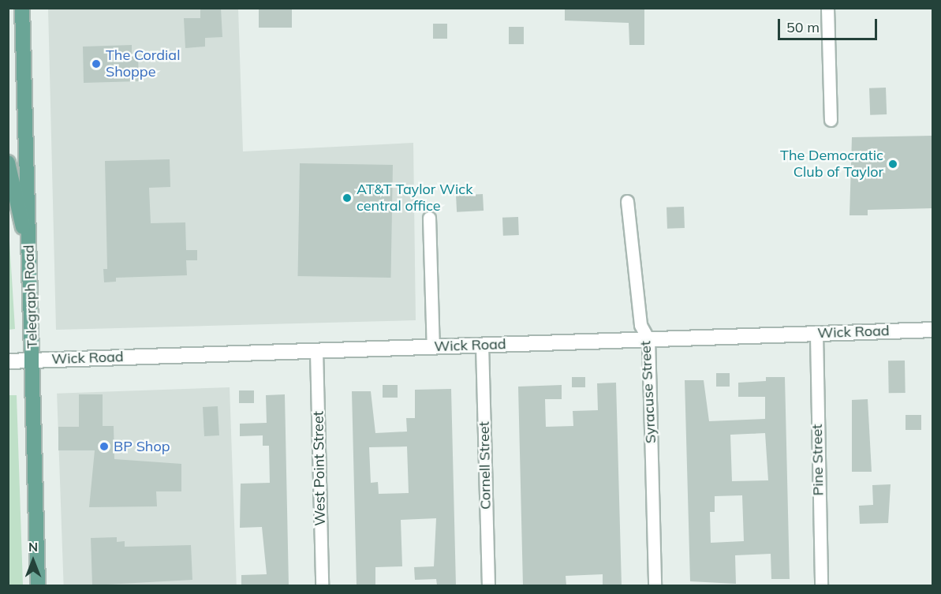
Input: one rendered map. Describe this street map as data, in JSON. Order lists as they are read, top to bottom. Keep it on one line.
{"streets":{"main road":["Telegraph Road"],"street":["Wick Road","Syracuse Street","Pine Street","Cornell Street","West Point Street"]},"crossings":[["Telegraph Road","Wick Road"],["Wick Road","Syracuse Street"],["Wick Road","Pine Street"],["Wick Road","Cornell Street"],["Wick Road","West Point Street"]],"places":["The Cordial Shoppe","The Democratic Club of Taylor","AT&T Taylor Wick central office","BP Shop"],"scale_bar":"50 m","north":"top"}
